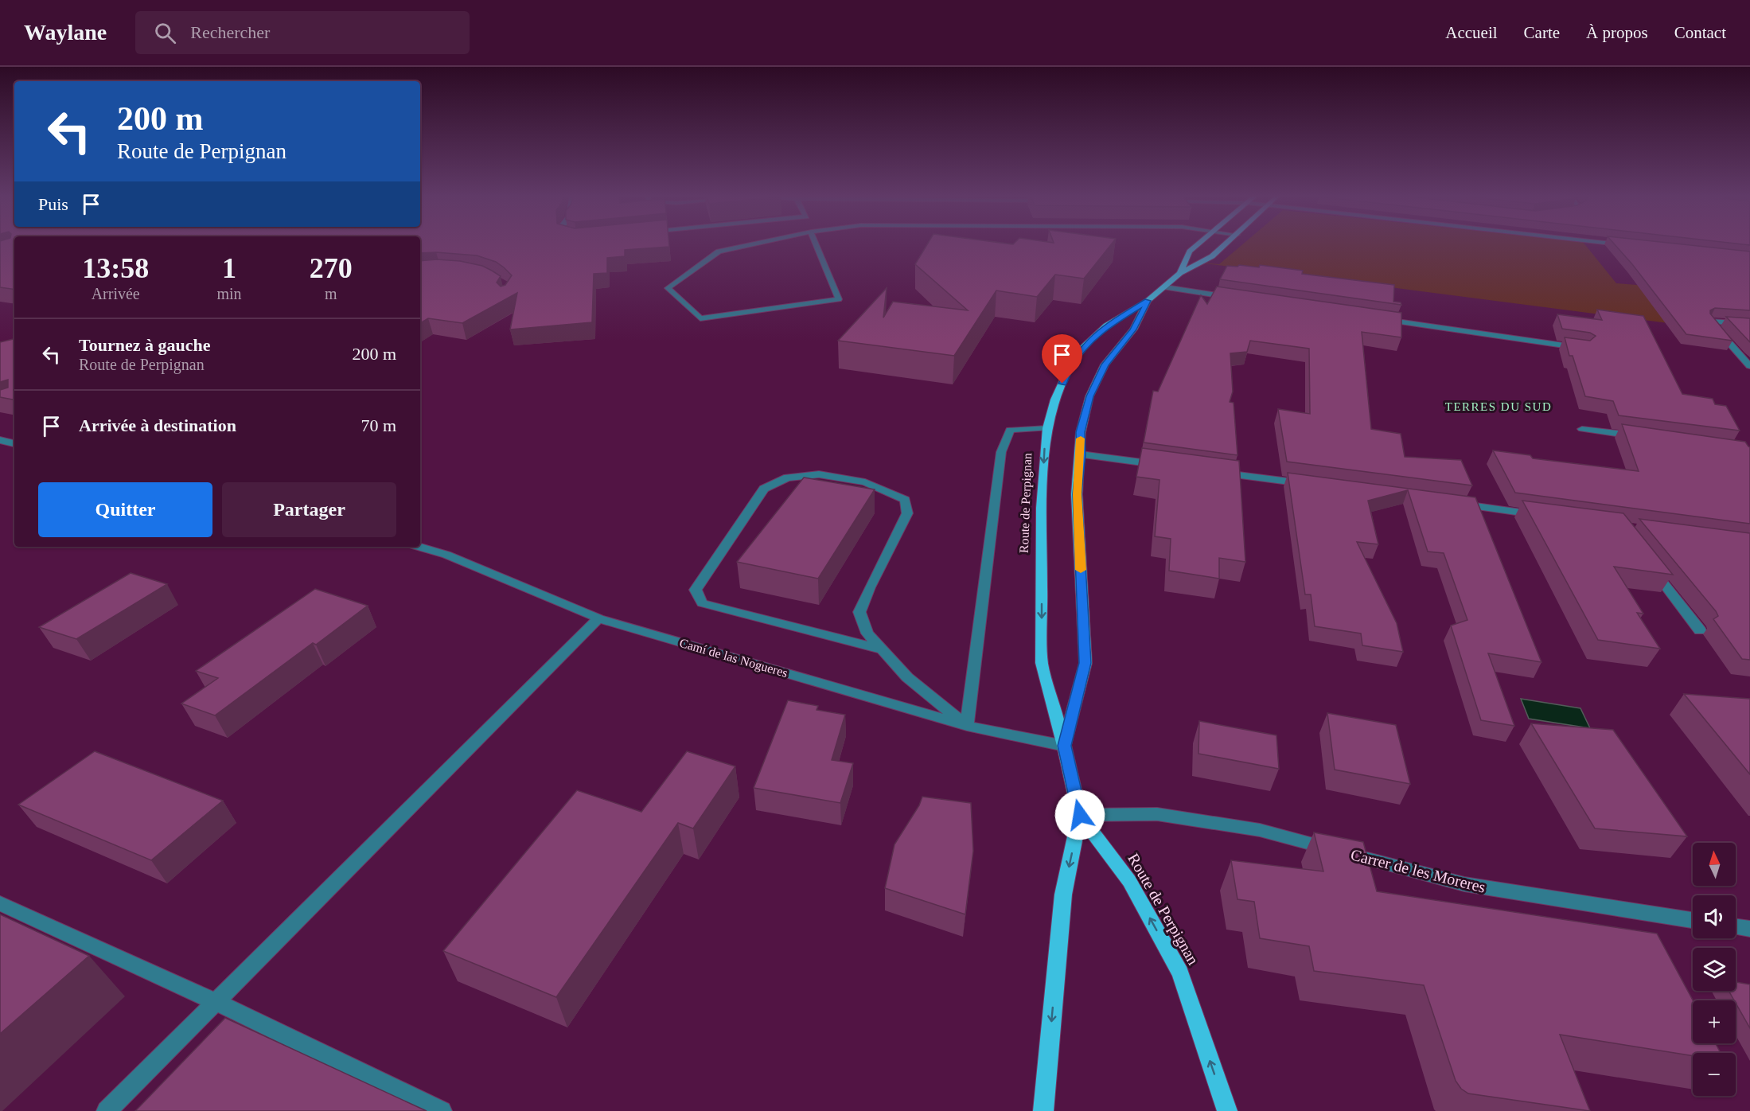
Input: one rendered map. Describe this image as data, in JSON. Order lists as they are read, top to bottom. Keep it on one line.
{"streets":{"main road":["Route de Perpignan"],"street":["Camí de las Nogueres","Carrer de les Moreres"]},"crossings":[["Route de Perpignan","Camí de las Nogueres"],["Route de Perpignan","Carrer de les Moreres"]],"districts":["TERRES DU SUD"],"north":"top","page":{"header":"Waylane","search":"Rechercher","nav":["Accueil","Carte","À propos","Contact"],"turn":["200 m","Route de Perpignan"],"then":"Puis","eta":["13:58","Arrivée","1","min","270","m"],"list":[{"name":"Tournez à gauche","note":"Route de Perpignan","value":"200 m"},{"name":"Arrivée à destination","value":"70 m"}],"buttons":["Quitter","Partager"],"map_buttons":["+","−"]}}
